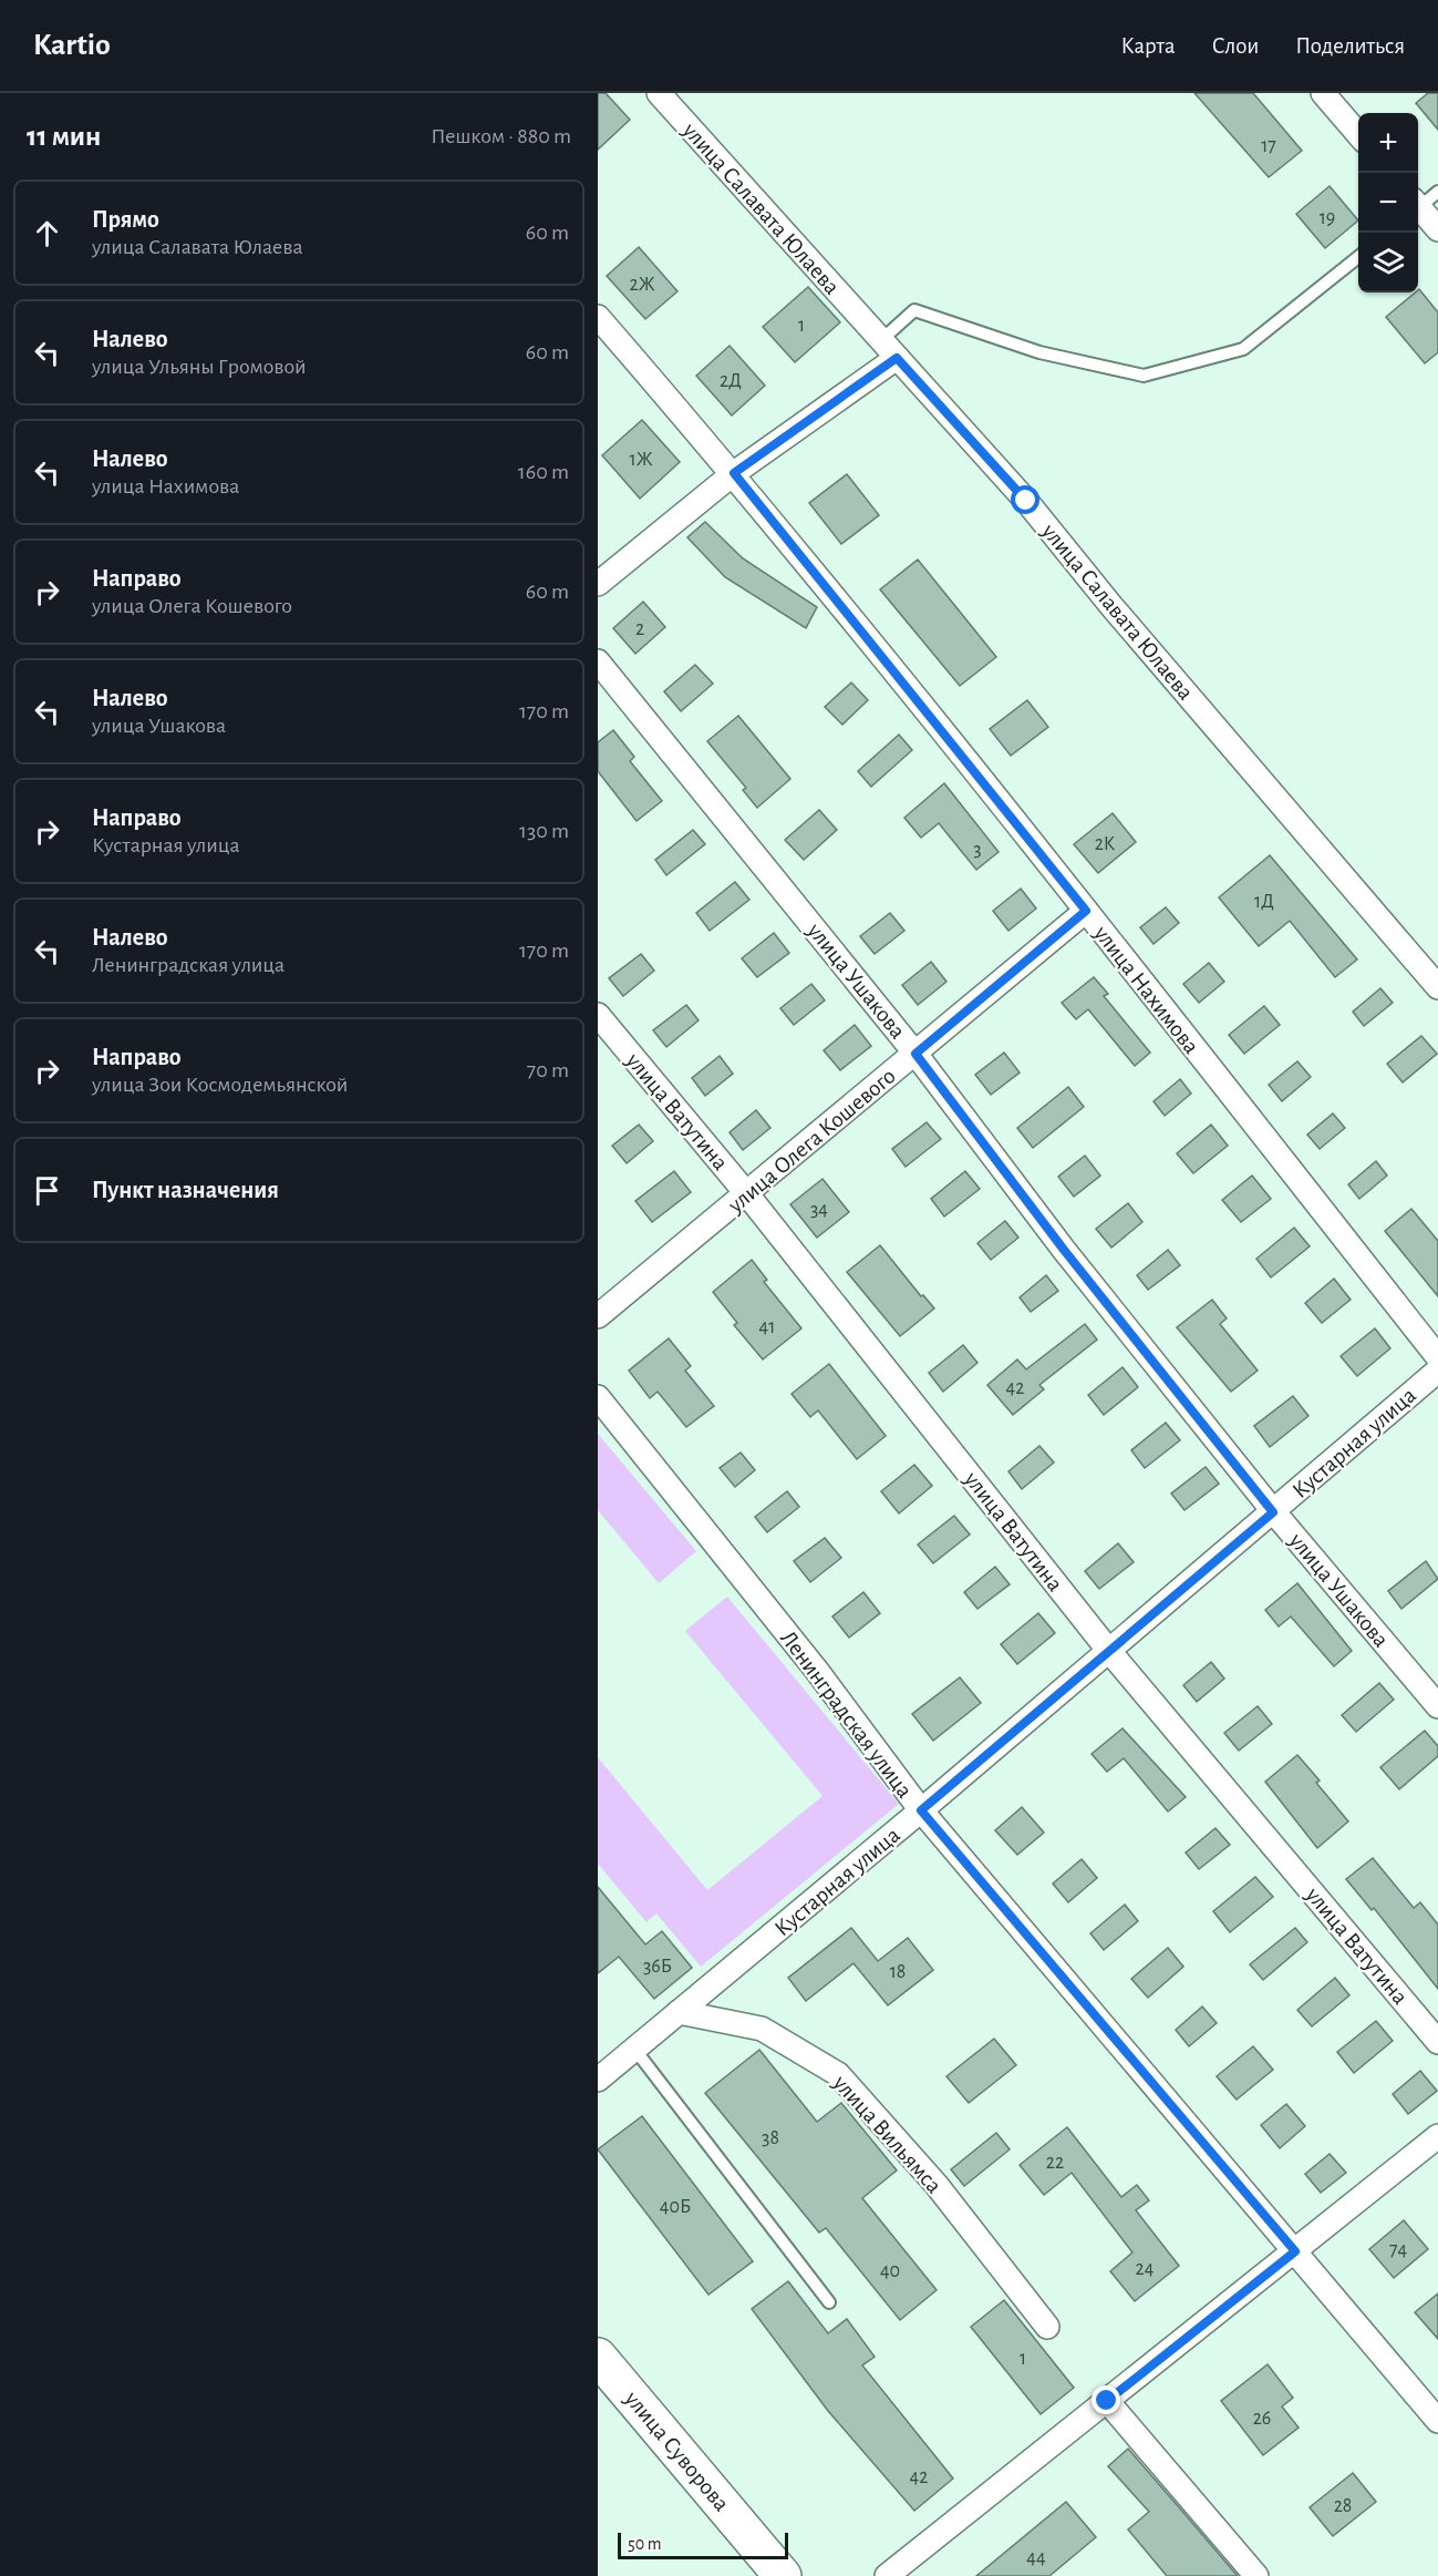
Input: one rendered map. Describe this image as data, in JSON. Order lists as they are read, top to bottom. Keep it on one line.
{"streets":{"main road":["улица Суворова"],"street":["улица Салавата Юлаева","улица Ушакова","улица Нахимова","улица Ватутина","улица Олега Кошевого","Кустарная улица","Ленинградская улица","улица Вильямса"]},"crossings":[["улица Ушакова","улица Олега Кошевого"],["улица Ушакова","Кустарная улица"],["улица Нахимова","улица Олега Кошевого"],["улица Ватутина","улица Олега Кошевого"],["улица Ватутина","Кустарная улица"],["Кустарная улица","Ленинградская улица"],["Кустарная улица","улица Вильямса"]],"house_numbers":["17","19","2Ж","1","2Д","1Ж","2","2К","3","1Д","34","41","42","36Б","18","38","22","40Б","74","24","40","1","26","42","28","44"],"scale_bar":"50 m","page":{"header":"Kartio","nav":["Карта","Слои","Поделиться"],"heading":["11 мин","Пешком · 880 m"],"map_buttons":["+","−"],"list":[["Прямо","улица Салавата Юлаева","60 m"],["Налево","улица Ульяны Громовой","60 m"],["Налево","улица Нахимова","160 m"],["Направо","улица Олега Кошевого","60 m"],["Налево","улица Ушакова","170 m"],["Направо","Кустарная улица","130 m"],["Налево","Ленинградская улица","170 m"],["Направо","улица Зои Космодемьянской","70 m"],"Пункт назначения"],"scale":"50 m"}}
